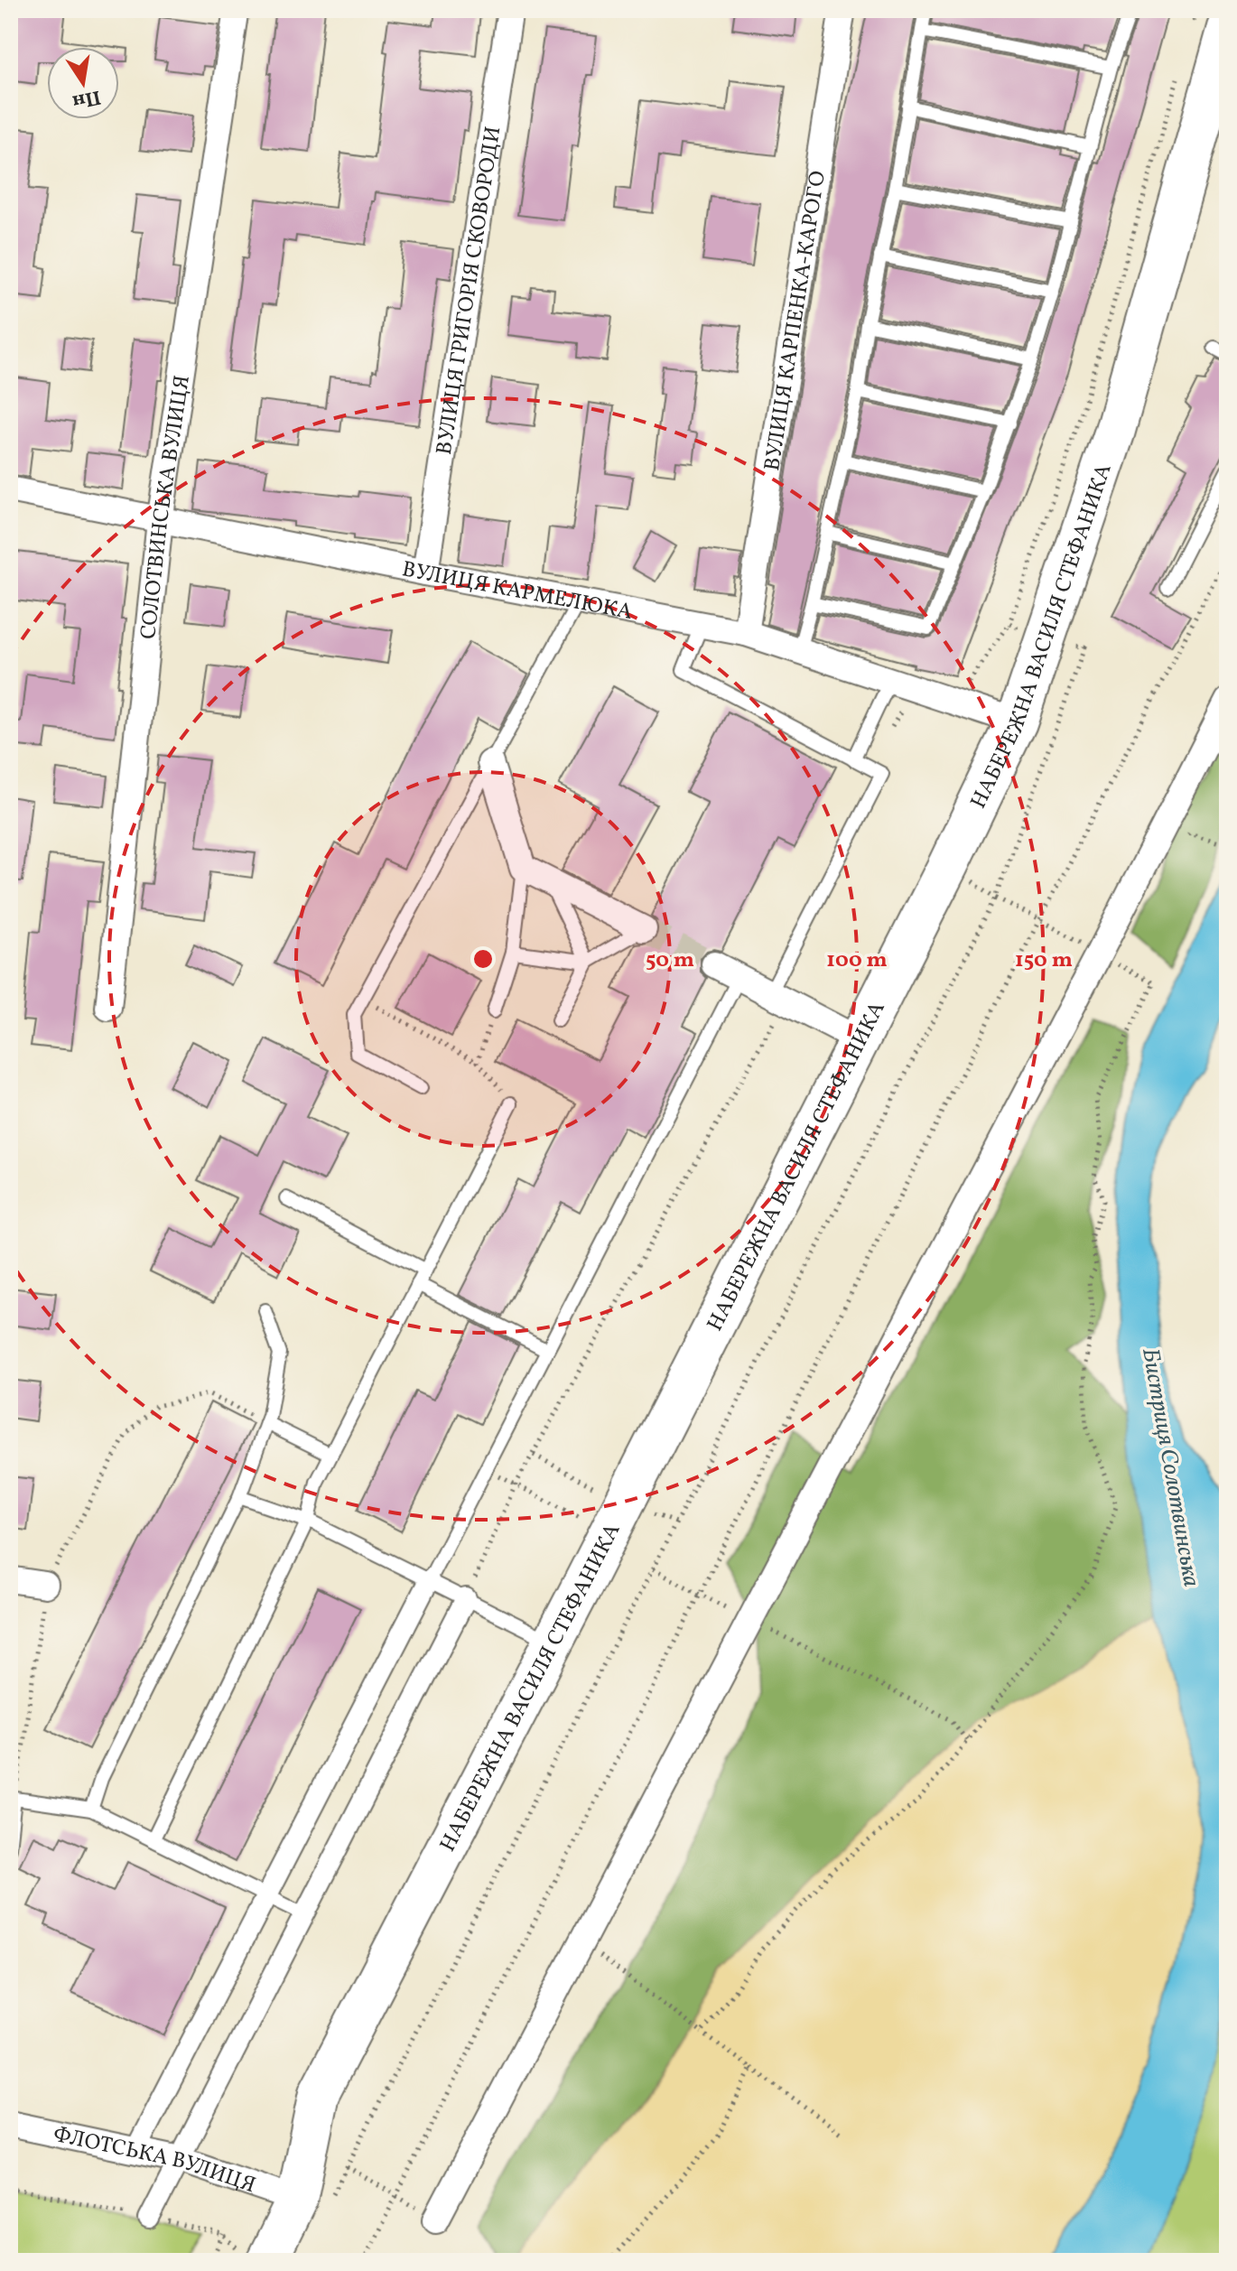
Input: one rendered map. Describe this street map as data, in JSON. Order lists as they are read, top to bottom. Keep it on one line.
{"streets":{"main road":["НАБЕРЕЖНА ВАСИЛЯ СТЕФАНИКА"],"street":["ВУЛИЦЯ ГРИГОРІЯ СКОВОРОДИ","ВУЛИЦЯ КАРПЕНКА-КАРОГО","СОЛОТВИНСЬКА ВУЛИЦЯ","ВУЛИЦЯ КАРМЕЛЮКА","ФЛОТСЬКА ВУЛИЦЯ"]},"crossings":[["ВУЛИЦЯ ГРИГОРІЯ СКОВОРОДИ","ВУЛИЦЯ КАРМЕЛЮКА"],["ВУЛИЦЯ КАРПЕНКА-КАРОГО","ВУЛИЦЯ КАРМЕЛЮКА"],["СОЛОТВИНСЬКА ВУЛИЦЯ","ВУЛИЦЯ КАРМЕЛЮКА"],["ВУЛИЦЯ КАРМЕЛЮКА","НАБЕРЕЖНА ВАСИЛЯ СТЕФАНИКА"],["НАБЕРЕЖНА ВАСИЛЯ СТЕФАНИКА","ФЛОТСЬКА ВУЛИЦЯ"]],"water":["Бистриця Солотвинська"],"north":"bottom","rings":["50 m","100 m","150 m"]}
